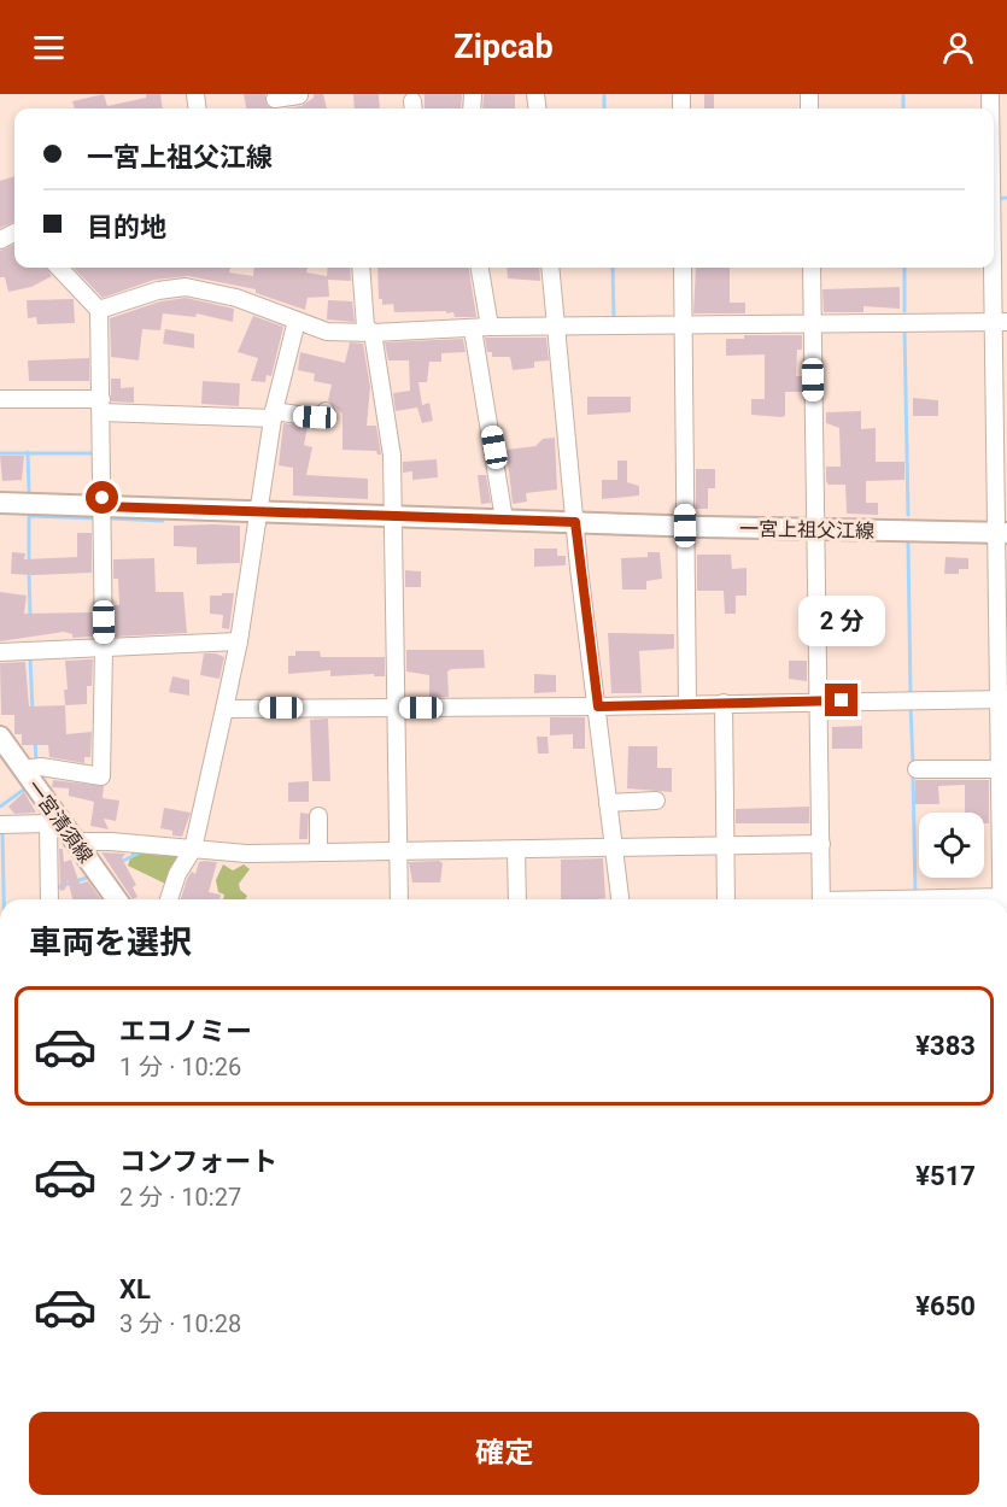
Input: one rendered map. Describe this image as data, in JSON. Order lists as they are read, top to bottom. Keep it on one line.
{"streets":{"main road":["一宮上祖父江線","一宮清須線"]},"page":{"header":"Zipcab","banner":["一宮上祖父江線","目的地"],"bubble":"2 分","heading":"車両を選択","list":[{"name":"エコノミー","note":"1 分 · 10:26","value":"¥383"},{"name":"コンフォート","note":"2 分 · 10:27","value":"¥517"},{"name":"XL","note":"3 分 · 10:28","value":"¥650"}],"buttons":"確定"}}
